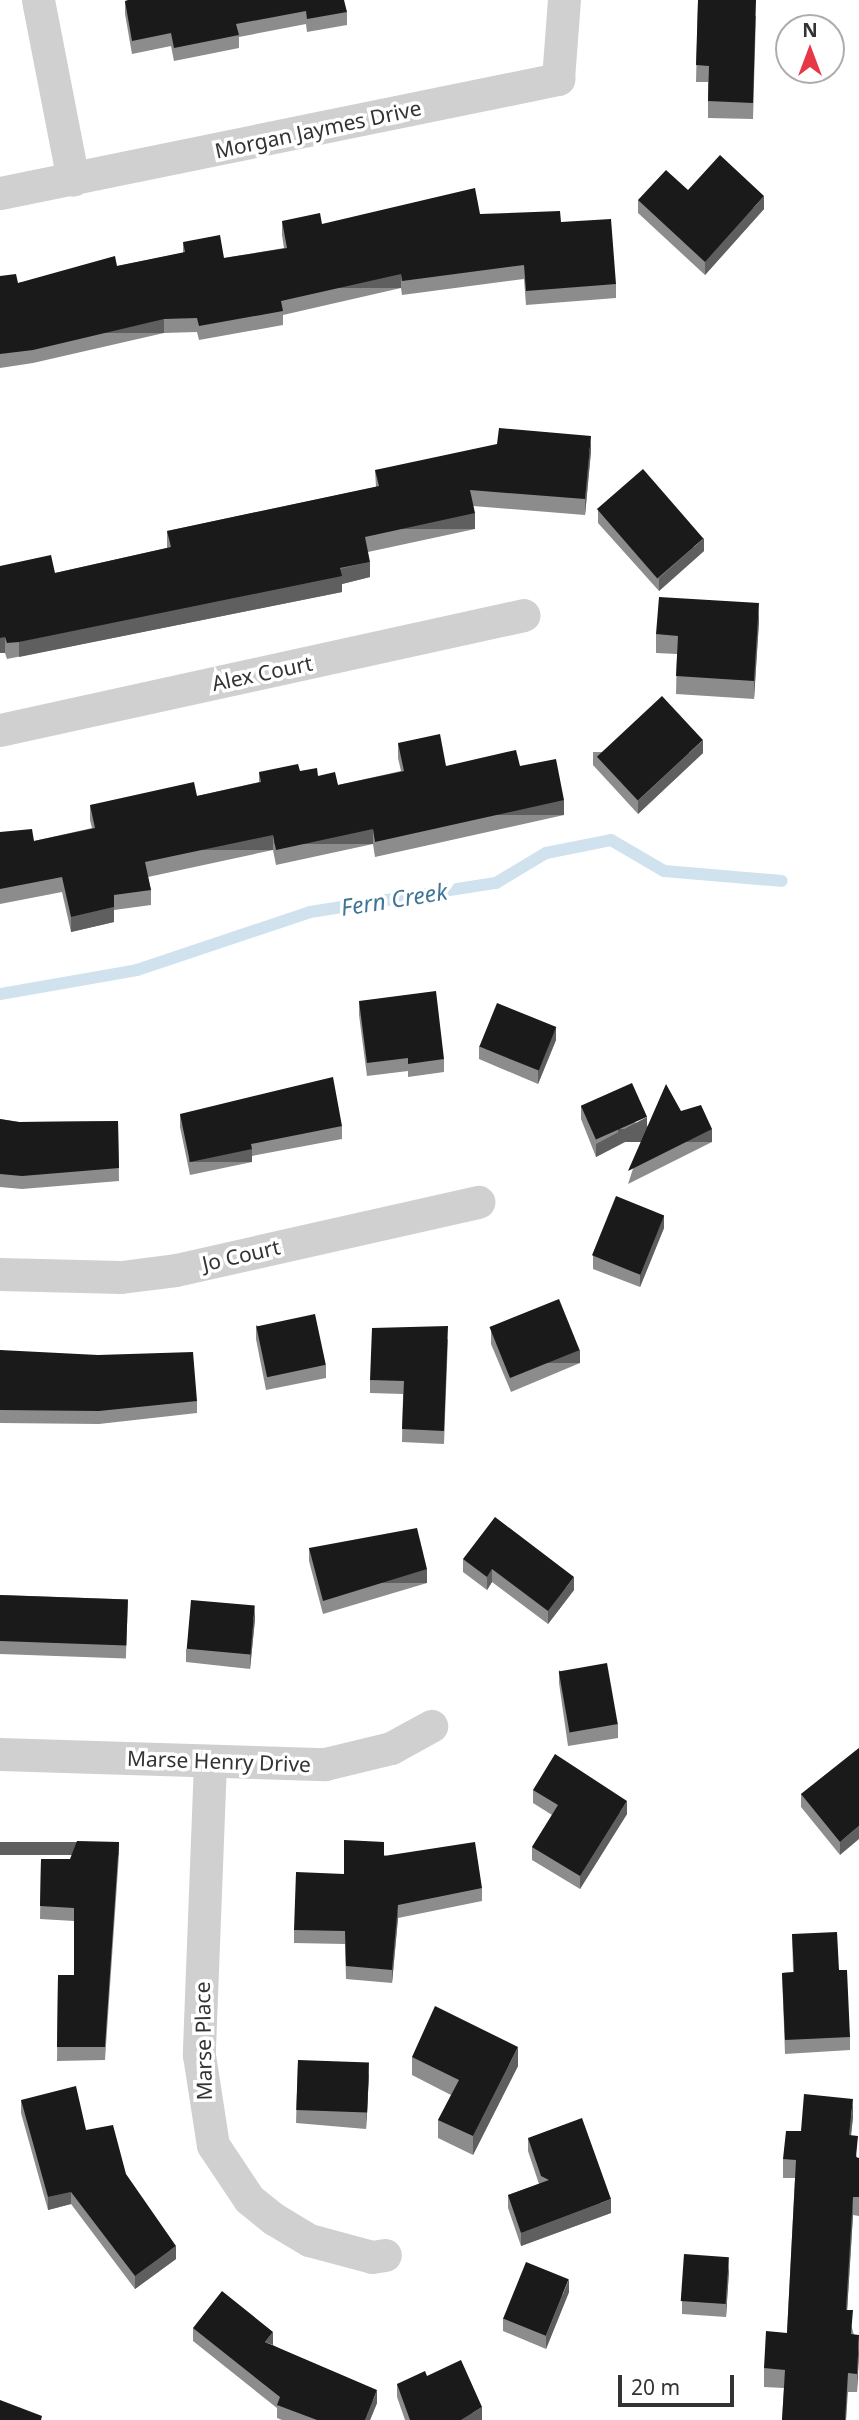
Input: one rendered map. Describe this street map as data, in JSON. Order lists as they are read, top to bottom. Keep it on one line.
{"streets":{"street":["Morgan Jaymes Drive","Alex Court","Jo Court","Marse Henry Drive","Marse Place"]},"crossings":[["Marse Henry Drive","Marse Place"]],"water":["Fern Creek"],"scale_bar":"20 m","north":"top"}
